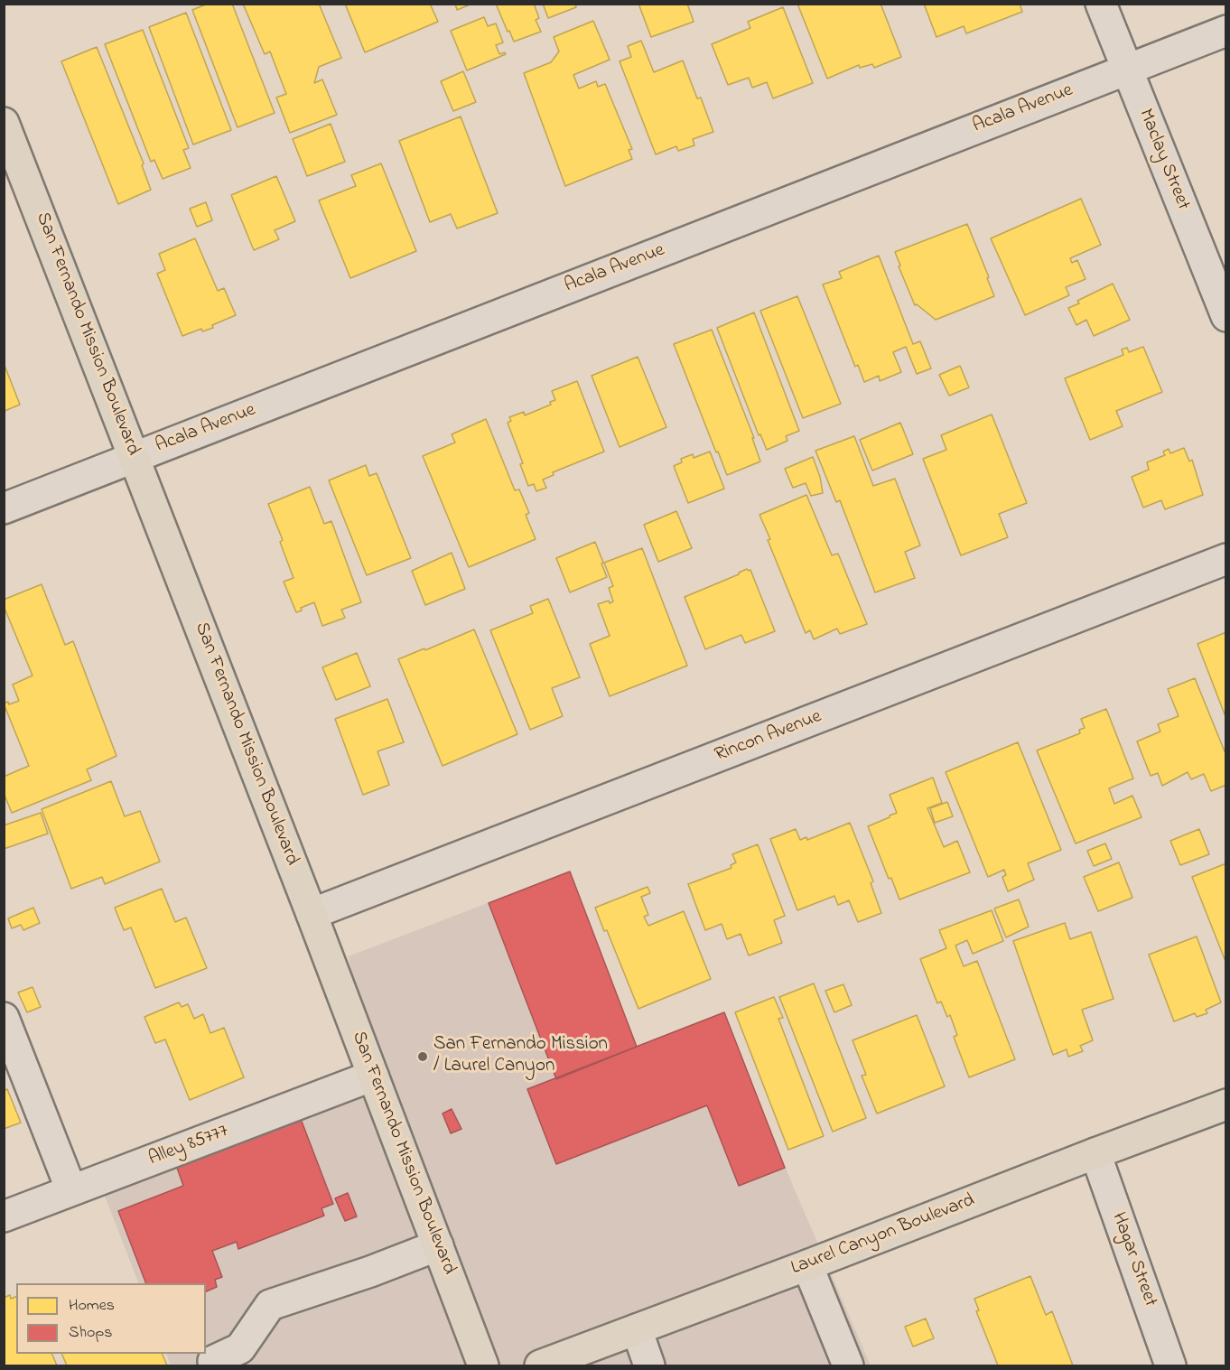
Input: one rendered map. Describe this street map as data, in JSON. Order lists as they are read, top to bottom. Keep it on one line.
{"streets":{"main road":["San Fernando Mission Boulevard","Laurel Canyon Boulevard"],"street":["Acala Avenue","Maclay Street","Rincon Avenue","Alley 85777","Hagar Street"]},"crossings":[["Acala Avenue","Maclay Street"],["Acala Avenue","San Fernando Mission Boulevard"],["San Fernando Mission Boulevard","Rincon Avenue"],["San Fernando Mission Boulevard","Alley 85777"],["Laurel Canyon Boulevard","Hagar Street"]],"places":["San Fernando Mission / Laurel Canyon"],"legend":["Homes","Shops"]}
